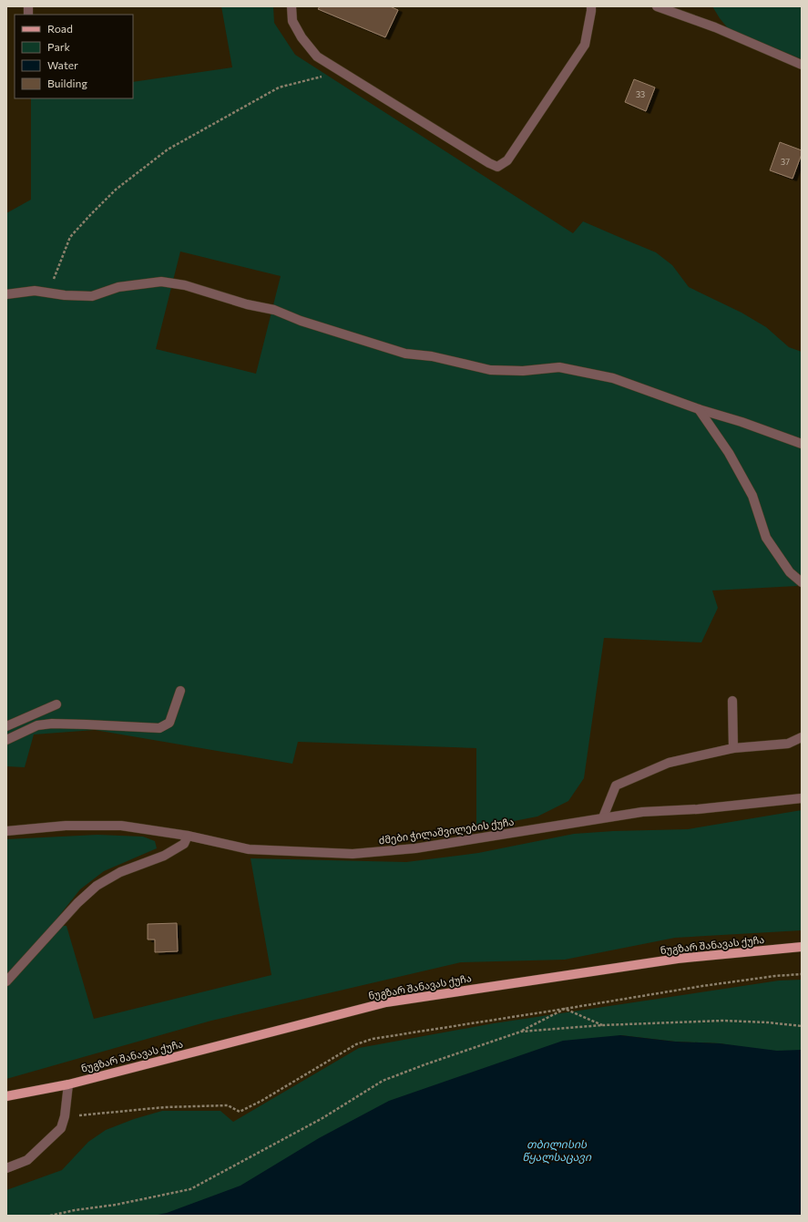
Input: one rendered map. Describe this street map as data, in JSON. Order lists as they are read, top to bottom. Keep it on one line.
{"streets":{"main road":["ნუგზარ შანავას ქუჩა"],"street":["ძმები ჭილაშვილების ქუჩა"]},"water":["თბილისის წყალსაცავი"],"house_numbers":["33","37"],"legend":["Road","Park","Water","Building"]}
